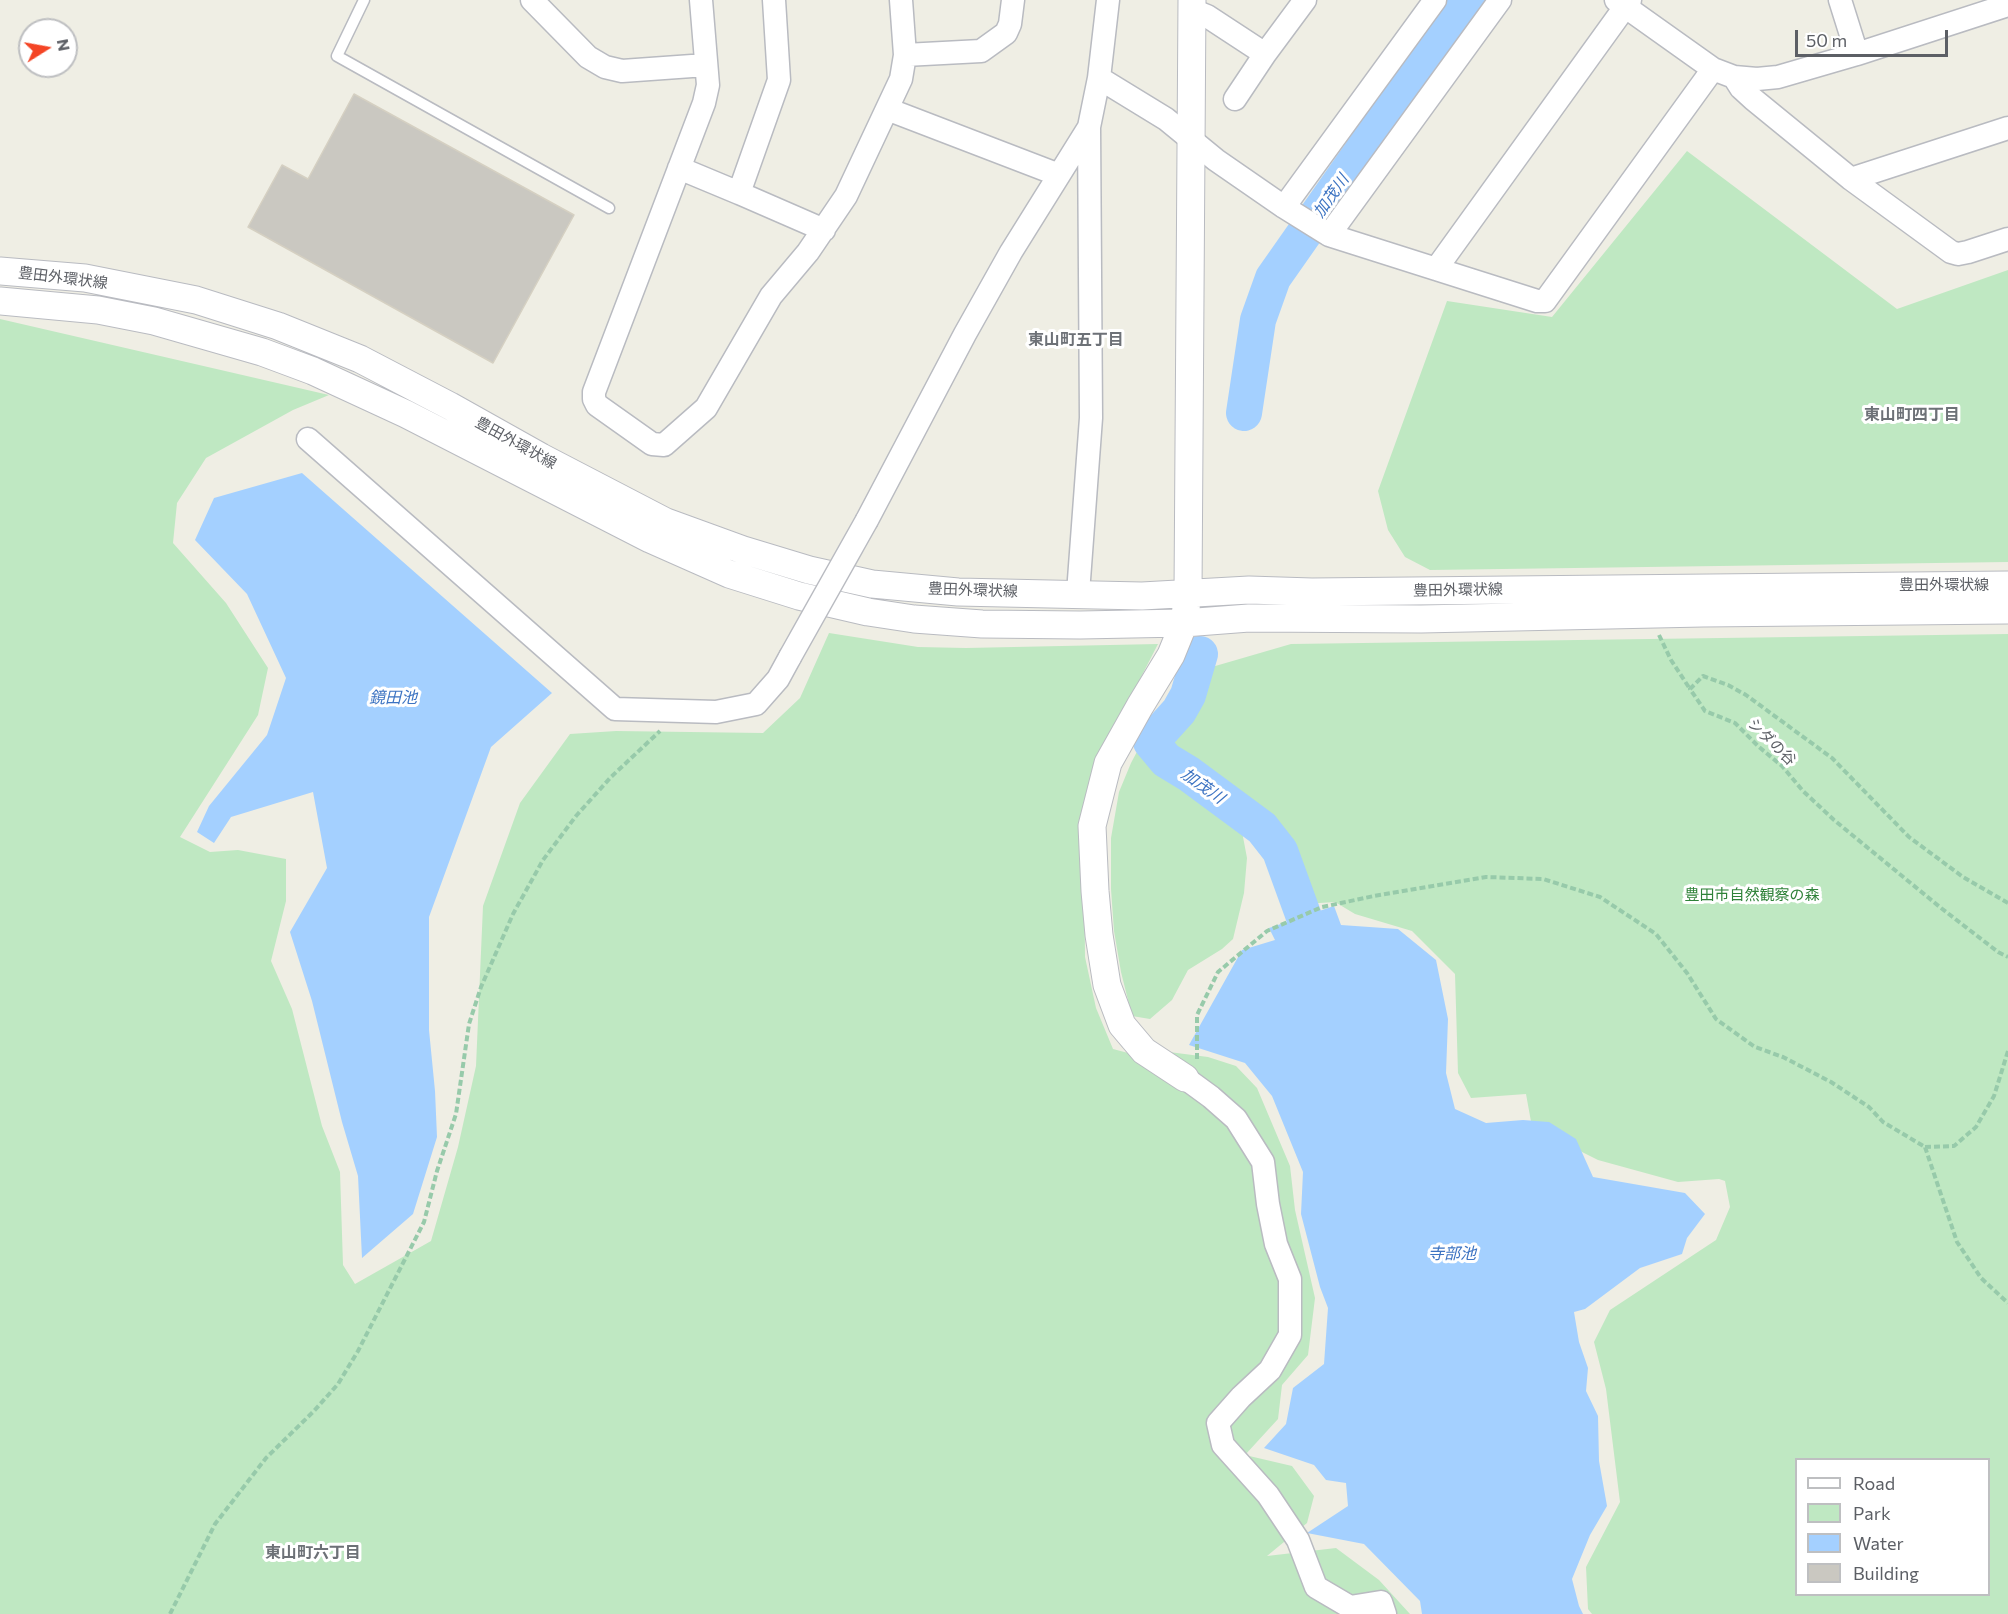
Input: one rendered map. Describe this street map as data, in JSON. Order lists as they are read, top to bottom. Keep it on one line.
{"streets":{"street":["豊田外環状線"],"path":["シダの谷"]},"districts":["東山町五丁目","東山町四丁目","東山町六丁目"],"water":["加茂川","鏡田池","寺部池"],"parks":["豊田市自然観察の森"],"legend":["Road","Park","Water","Building"],"scale_bar":"50 m","north":"right"}
